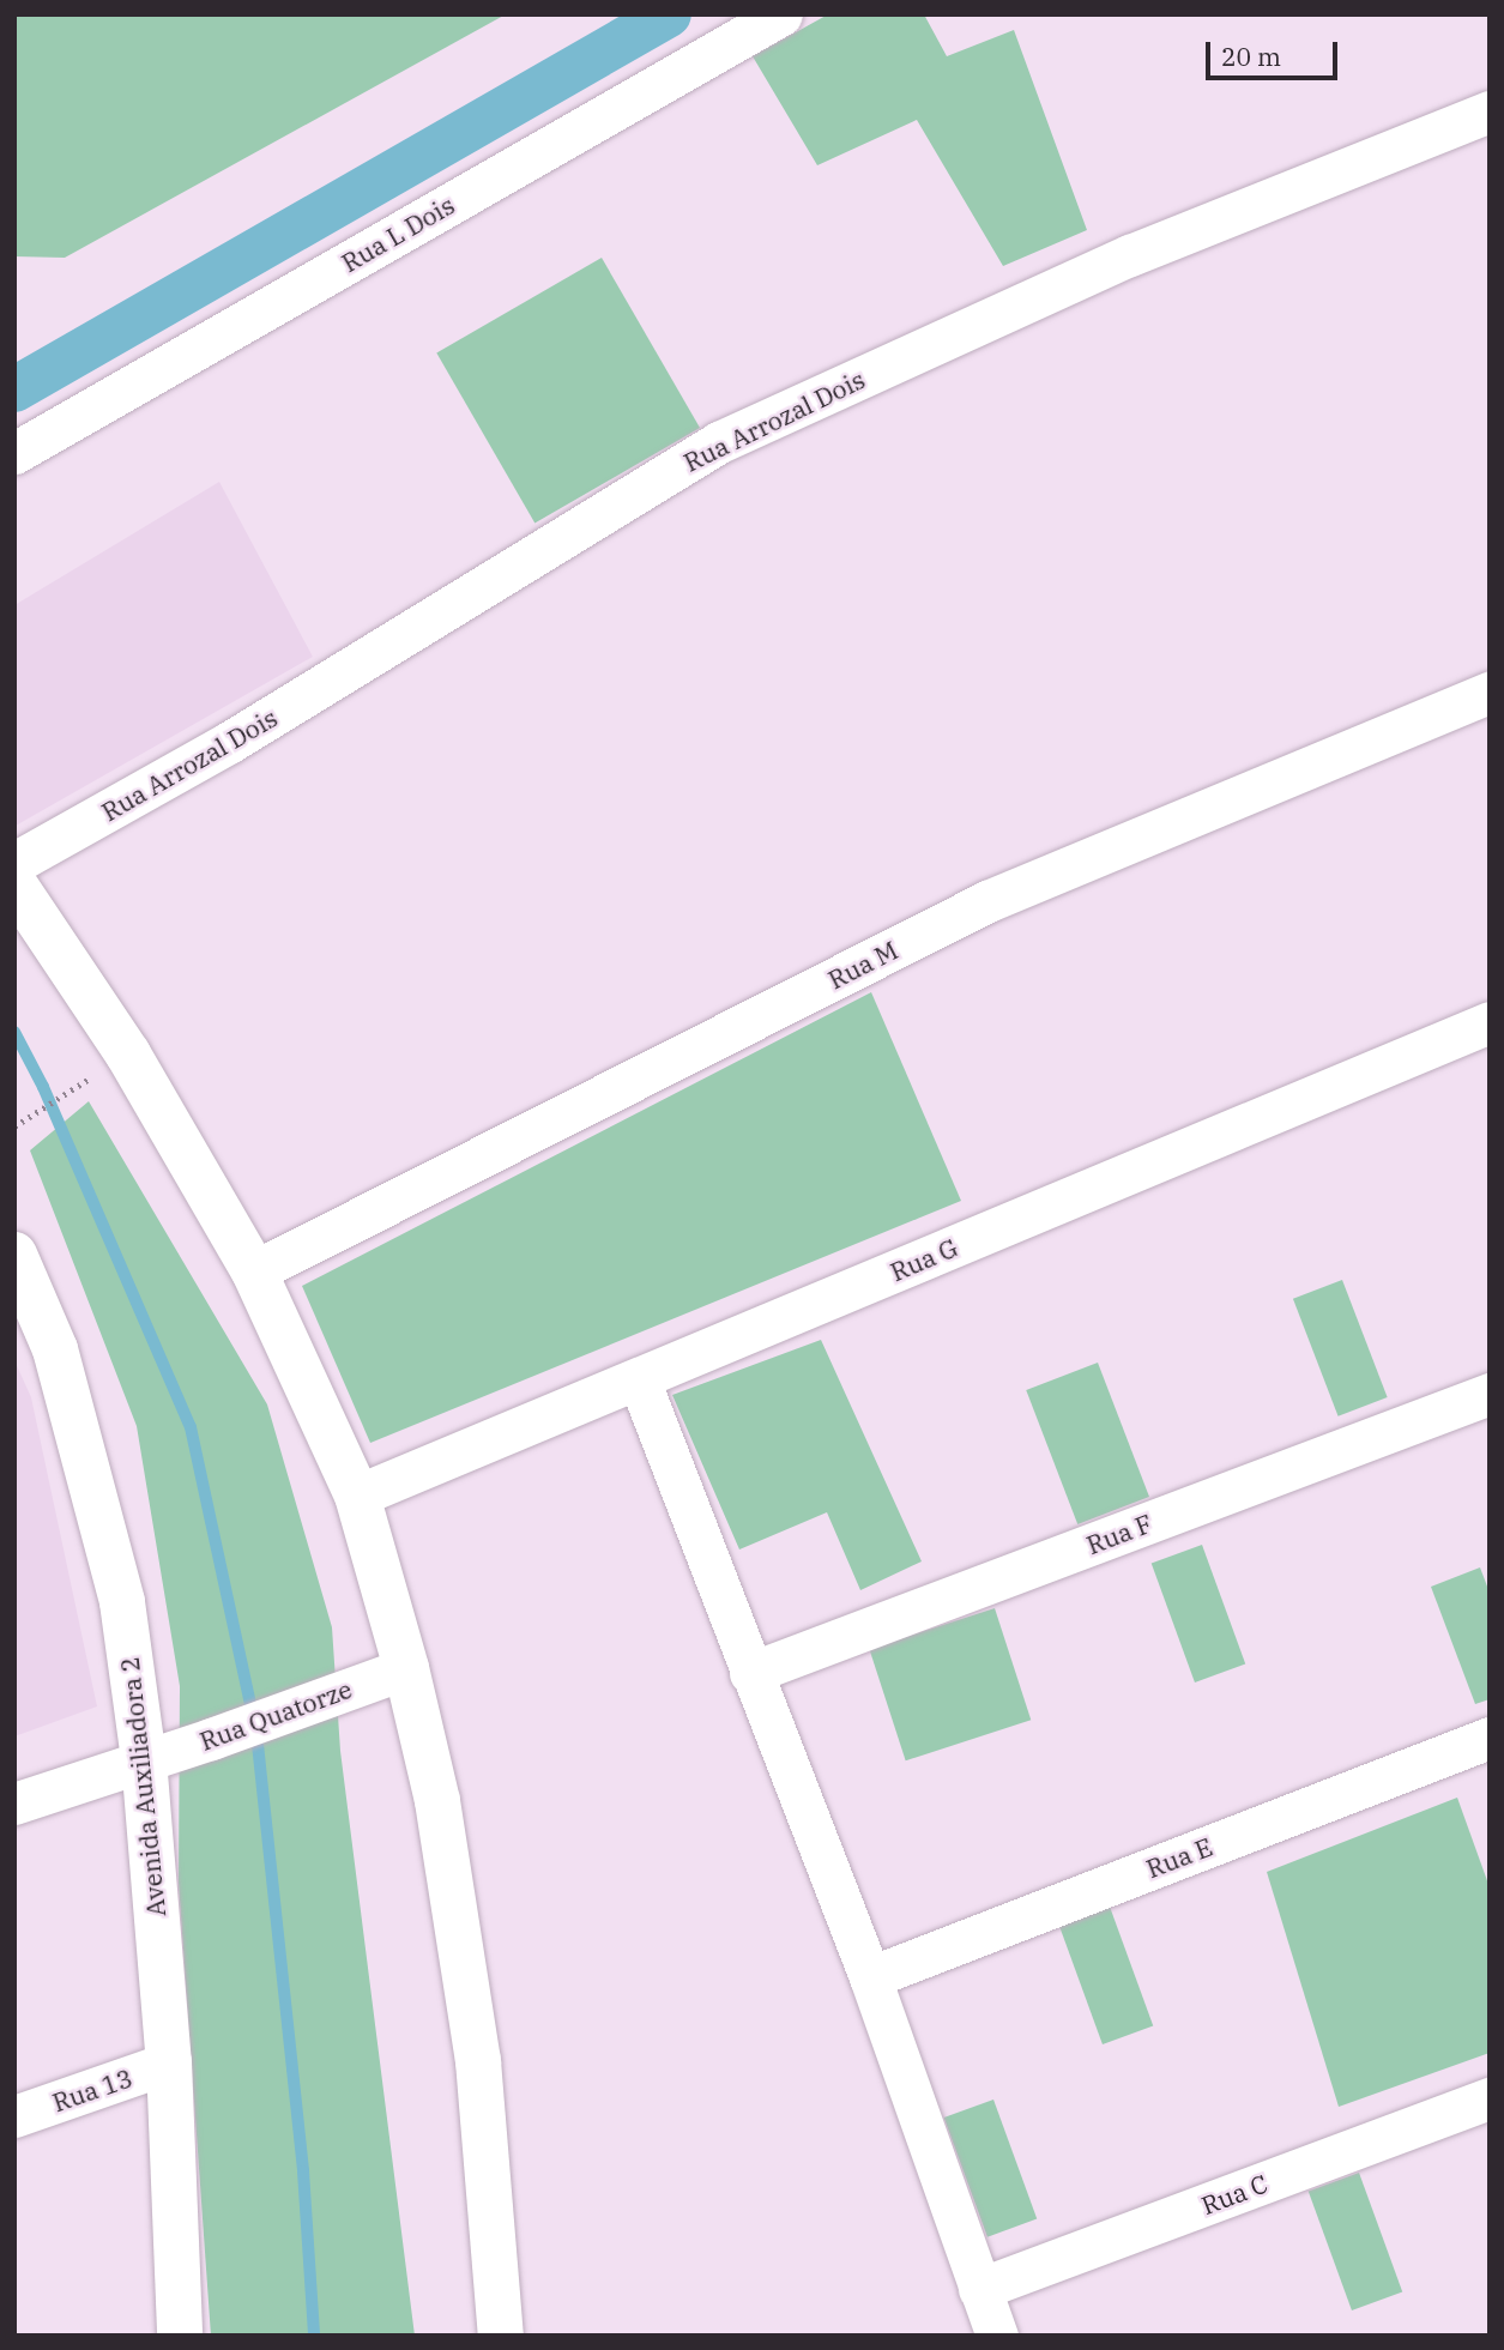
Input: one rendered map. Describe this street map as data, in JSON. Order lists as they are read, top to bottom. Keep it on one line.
{"streets":{"main road":["Avenida Auxiliadora 2"],"street":["Rua L Dois","Rua Arrozal Dois","Rua M","Rua G","Rua F","Rua Quatorze","Rua E","Rua 13","Rua C"]},"crossings":[["Rua Quatorze","Avenida Auxiliadora 2"],["Avenida Auxiliadora 2","Rua 13"]],"scale_bar":"20 m"}
